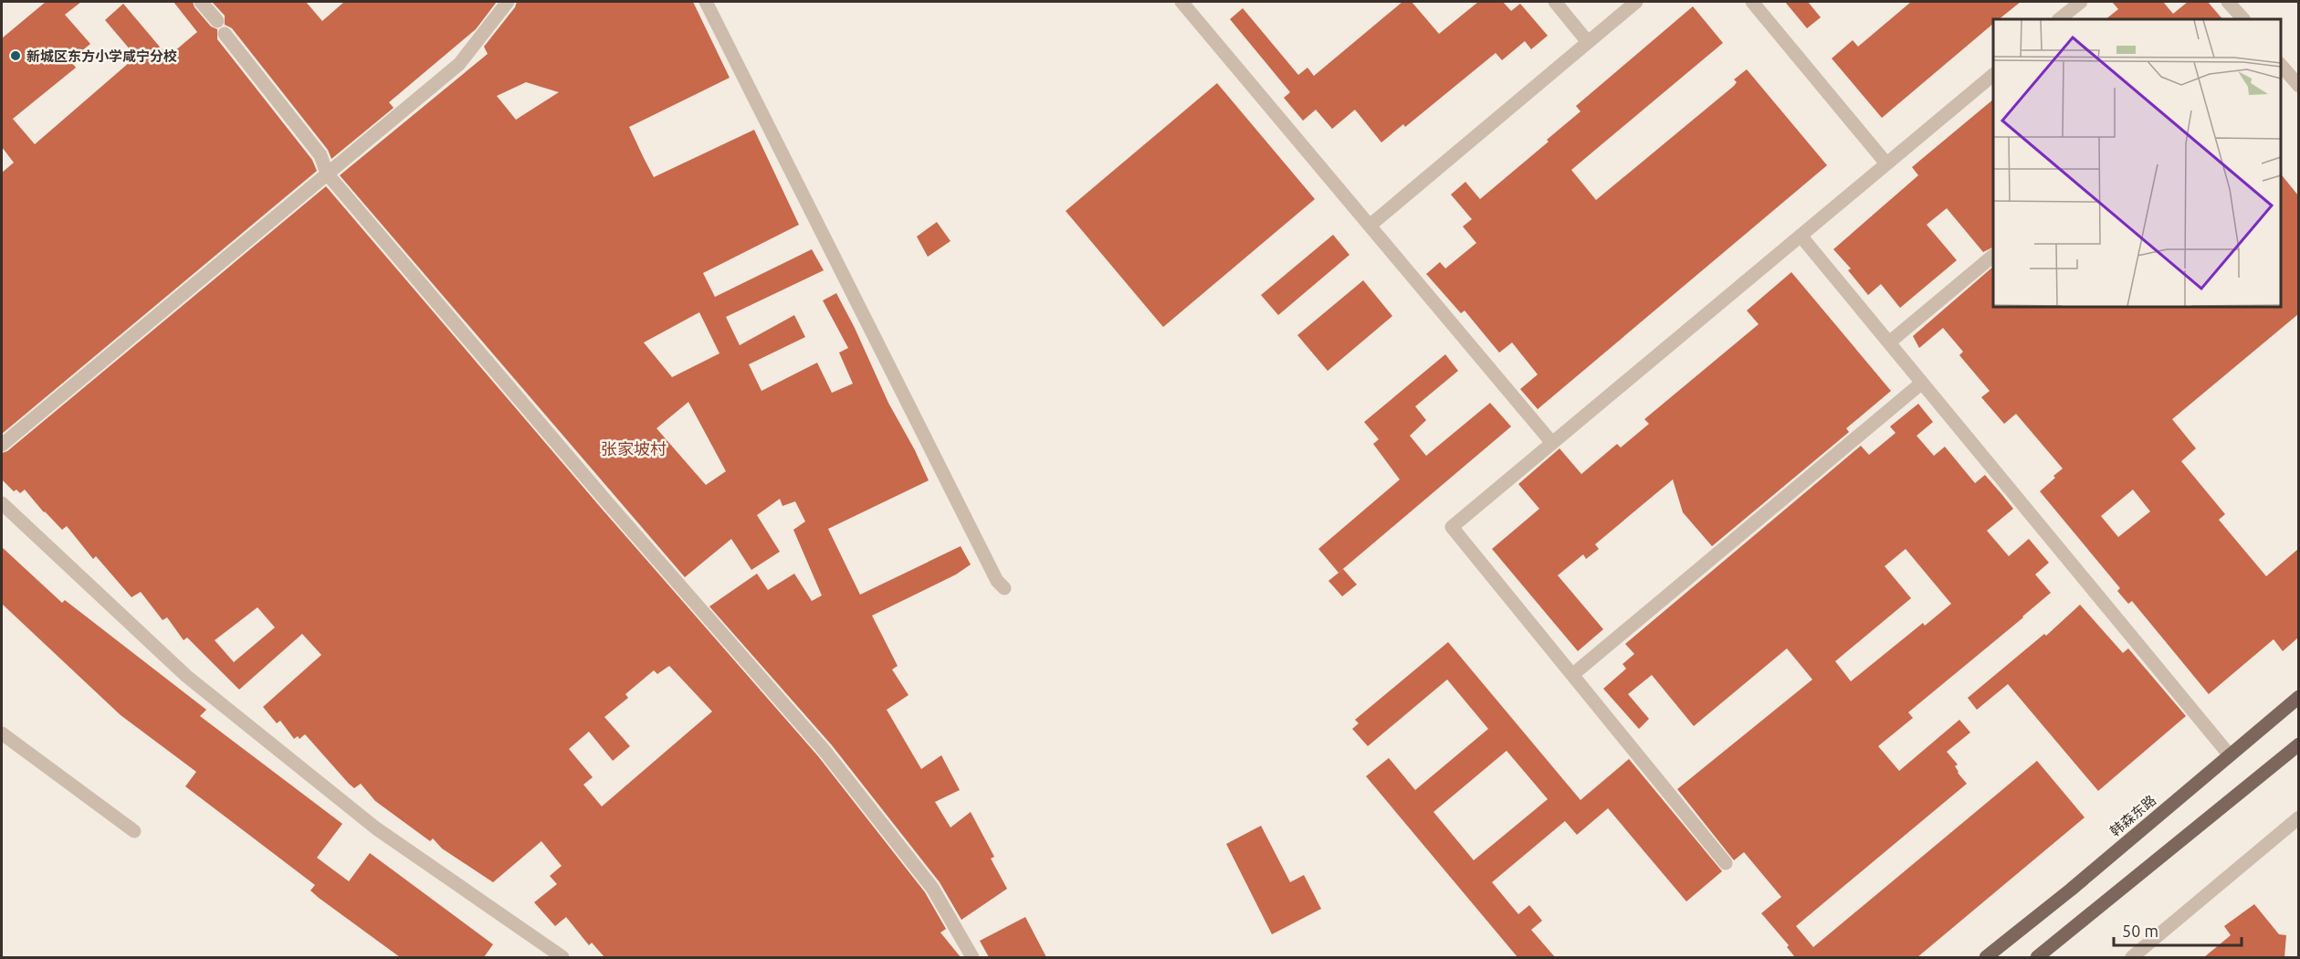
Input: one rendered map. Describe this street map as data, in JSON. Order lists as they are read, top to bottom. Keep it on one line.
{"streets":{"main road":["韩森东路"]},"districts":["张家坡村"],"places":["新城区东方小学咸宁分校"],"scale_bar":"50 m"}
